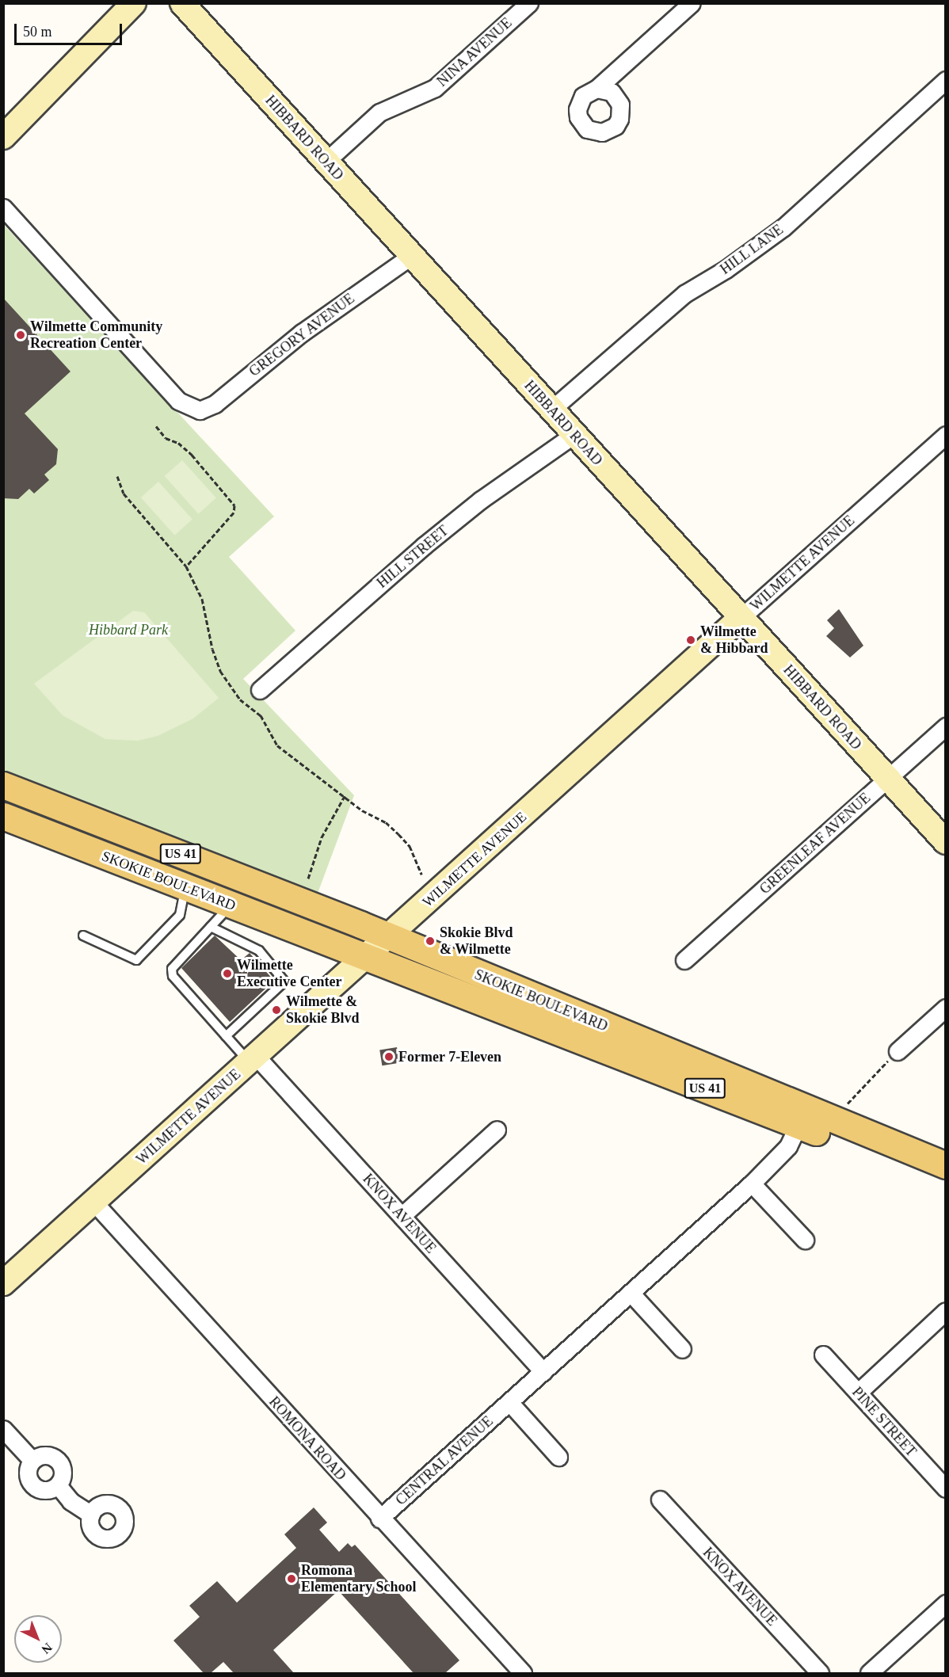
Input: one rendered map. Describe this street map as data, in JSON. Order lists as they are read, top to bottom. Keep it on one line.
{"streets":{"main road":["US 41","SKOKIE BOULEVARD"],"street":["NINA AVENUE","HIBBARD ROAD","HILL LANE","GREGORY AVENUE","HILL STREET","WILMETTE AVENUE","GREENLEAF AVENUE","KNOX AVENUE","PINE STREET","ROMONA ROAD","CENTRAL AVENUE"]},"crossings":[["NINA AVENUE","HIBBARD ROAD"],["HIBBARD ROAD","HILL LANE"],["HIBBARD ROAD","GREGORY AVENUE"],["HIBBARD ROAD","HILL STREET"],["HIBBARD ROAD","WILMETTE AVENUE"],["HIBBARD ROAD","GREENLEAF AVENUE"],["WILMETTE AVENUE","SKOKIE BOULEVARD"],["WILMETTE AVENUE","KNOX AVENUE"],["WILMETTE AVENUE","ROMONA ROAD"],["SKOKIE BOULEVARD","CENTRAL AVENUE"],["KNOX AVENUE","CENTRAL AVENUE"],["ROMONA ROAD","CENTRAL AVENUE"]],"parks":["Hibbard Park"],"places":["Wilmette Community Recreation Center","Wilmette & Hibbard","Skokie Blvd & Wilmette","Wilmette Executive Center","Wilmette & Skokie Blvd","Former 7-Eleven","Romona Elementary School"],"scale_bar":"50 m","north":"bottom right"}
